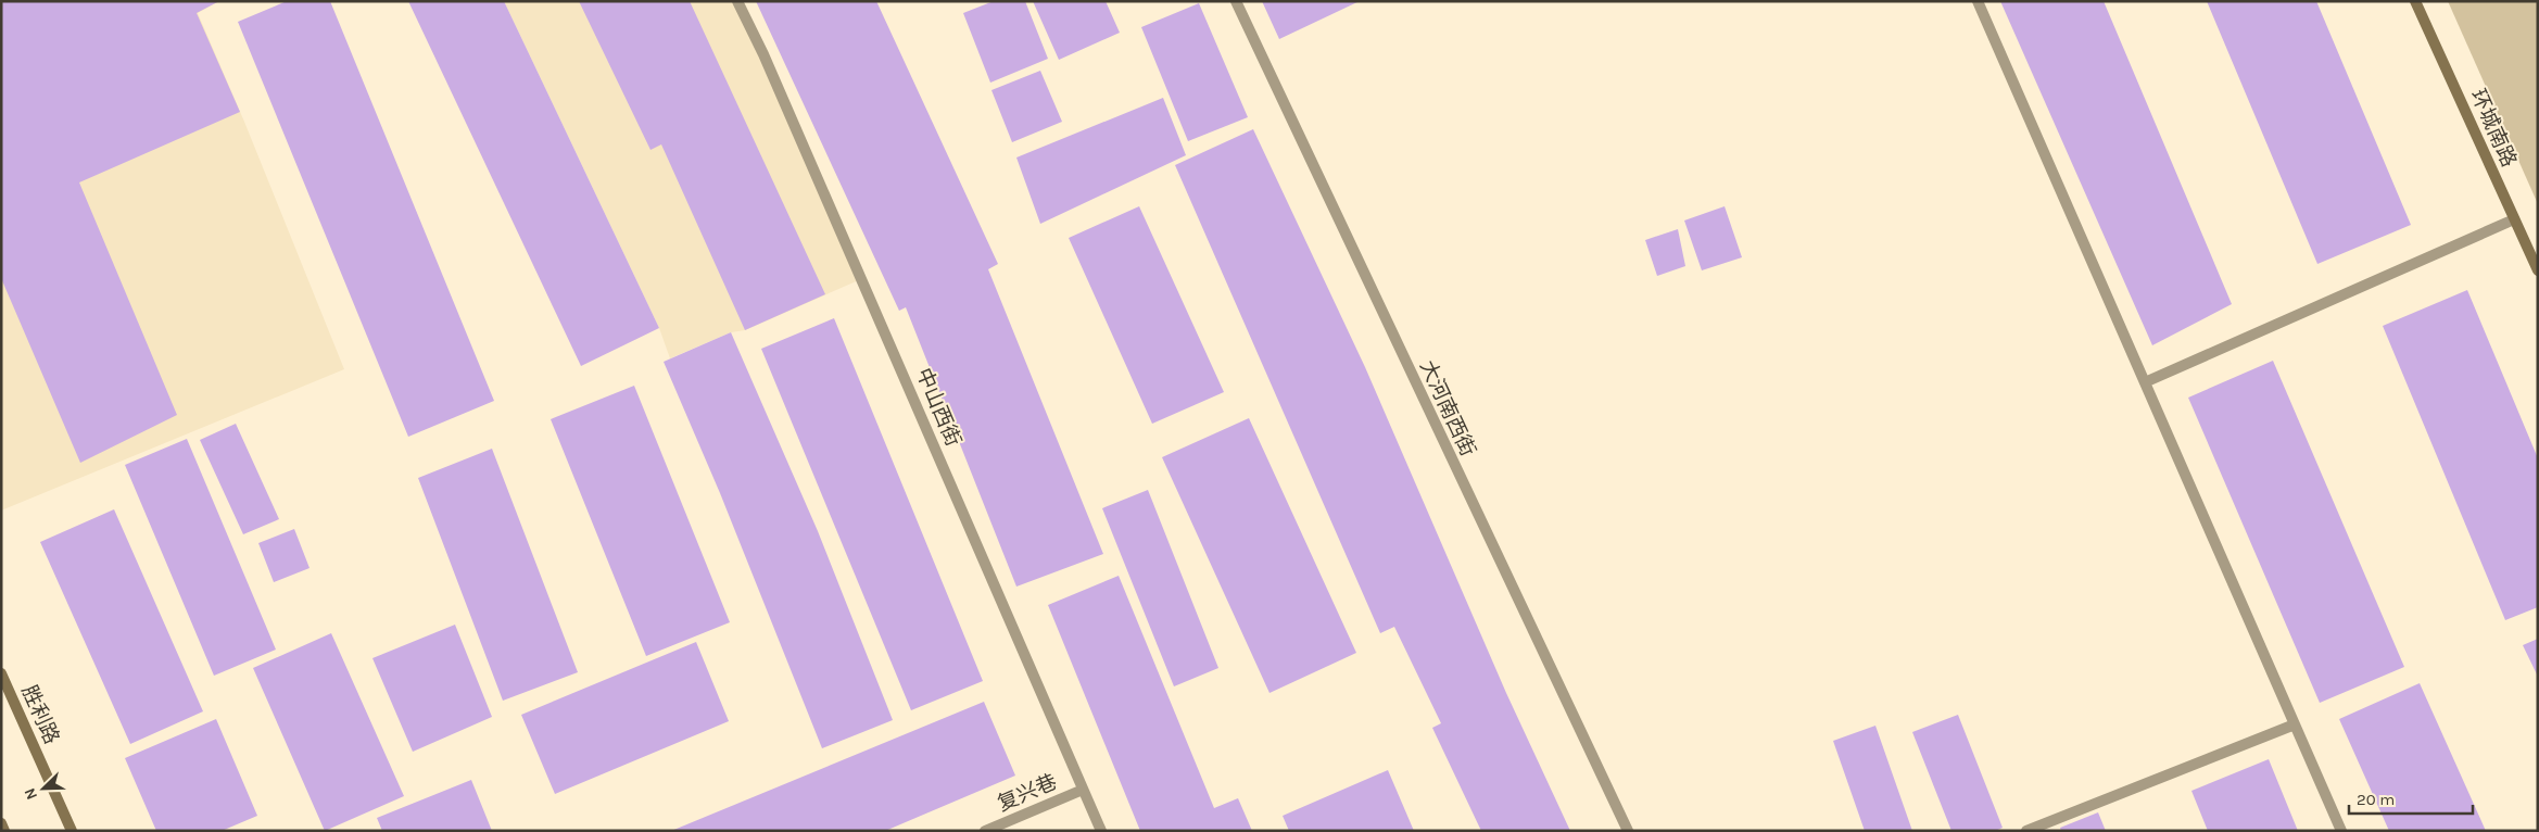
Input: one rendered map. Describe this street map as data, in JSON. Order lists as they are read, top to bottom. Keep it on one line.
{"streets":{"main road":["环城南路","胜利路"],"street":["中山西街","大河南西街","复兴巷"]},"crossings":[["中山西街","复兴巷"]],"scale_bar":"20 m","north":"bottom left"}
